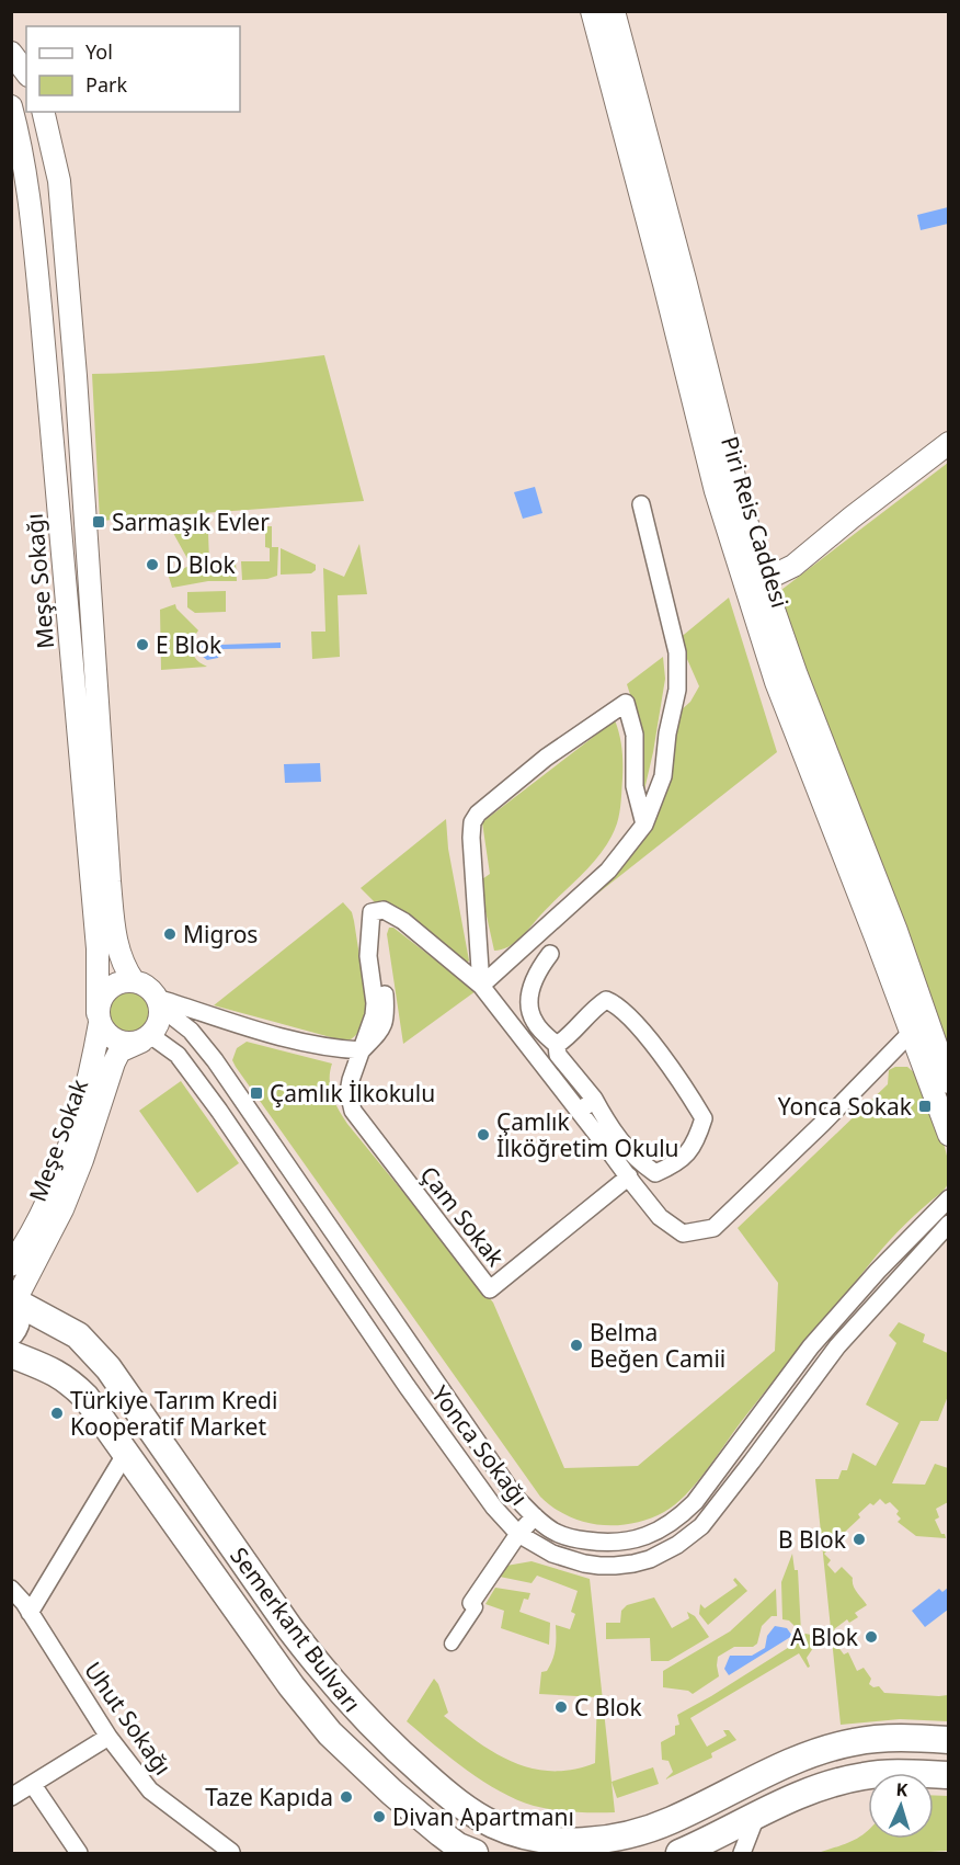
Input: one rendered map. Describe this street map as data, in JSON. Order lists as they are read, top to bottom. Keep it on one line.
{"streets":{"main road":["Semerkant Bulvarı"],"street":["Piri Reis Caddesi","Meşe Sokağı","Meşe Sokak","Çam Sokak","Yonca Sokağı","Uhut Sokağı"]},"crossings":[["Meşe Sokağı","Meşe Sokak"],["Meşe Sokağı","Yonca Sokağı"],["Meşe Sokak","Yonca Sokağı"],["Meşe Sokak","Semerkant Bulvarı"]],"places":{"transit":["Sarmaşık Evler","Çamlık İlkokulu","Yonca Sokak"],"other":["D Blok","E Blok","Migros","Çamlık İlköğretim Okulu","Belma Beğen Camii","Türkiye Tarım Kredi Kooperatif Market","B Blok","A Blok","C Blok","Taze Kapıda","Divan Apartmanı"]},"legend":["Yol","Park"],"north":"top"}
